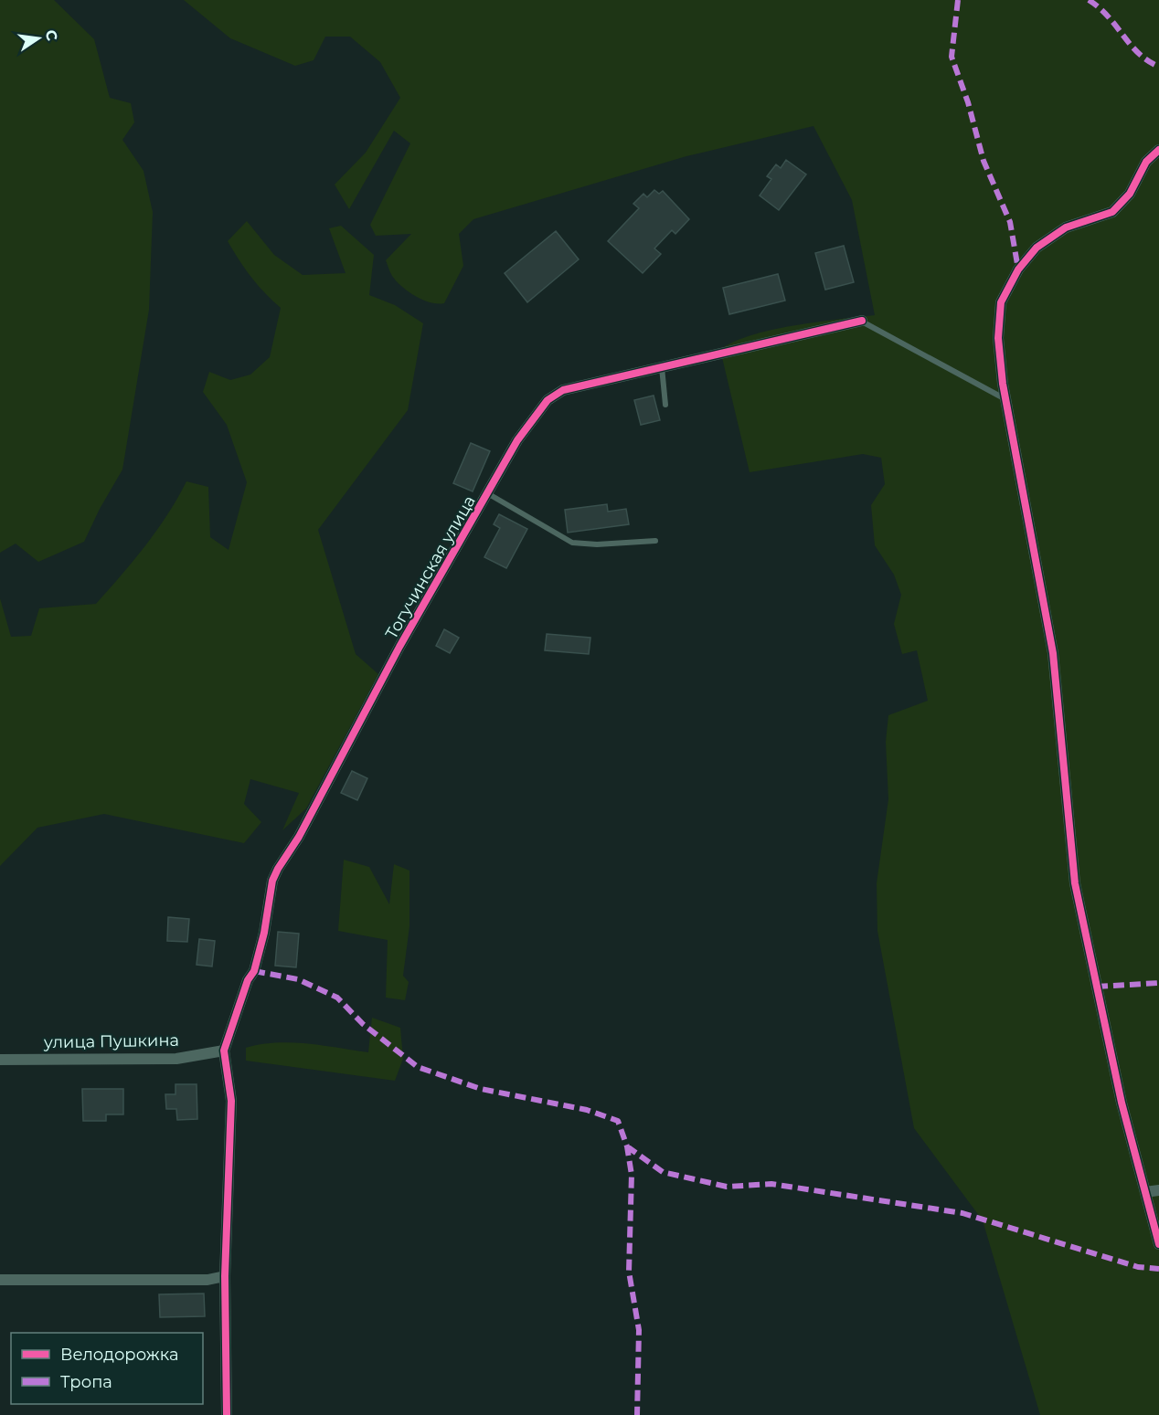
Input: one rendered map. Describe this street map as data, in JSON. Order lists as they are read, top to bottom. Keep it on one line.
{"streets":{"street":["Тогучинская улица","улица Пушкина"]},"crossings":[["Тогучинская улица","улица Пушкина"]],"legend":["Велодорожка","Тропа"],"north":"right"}
